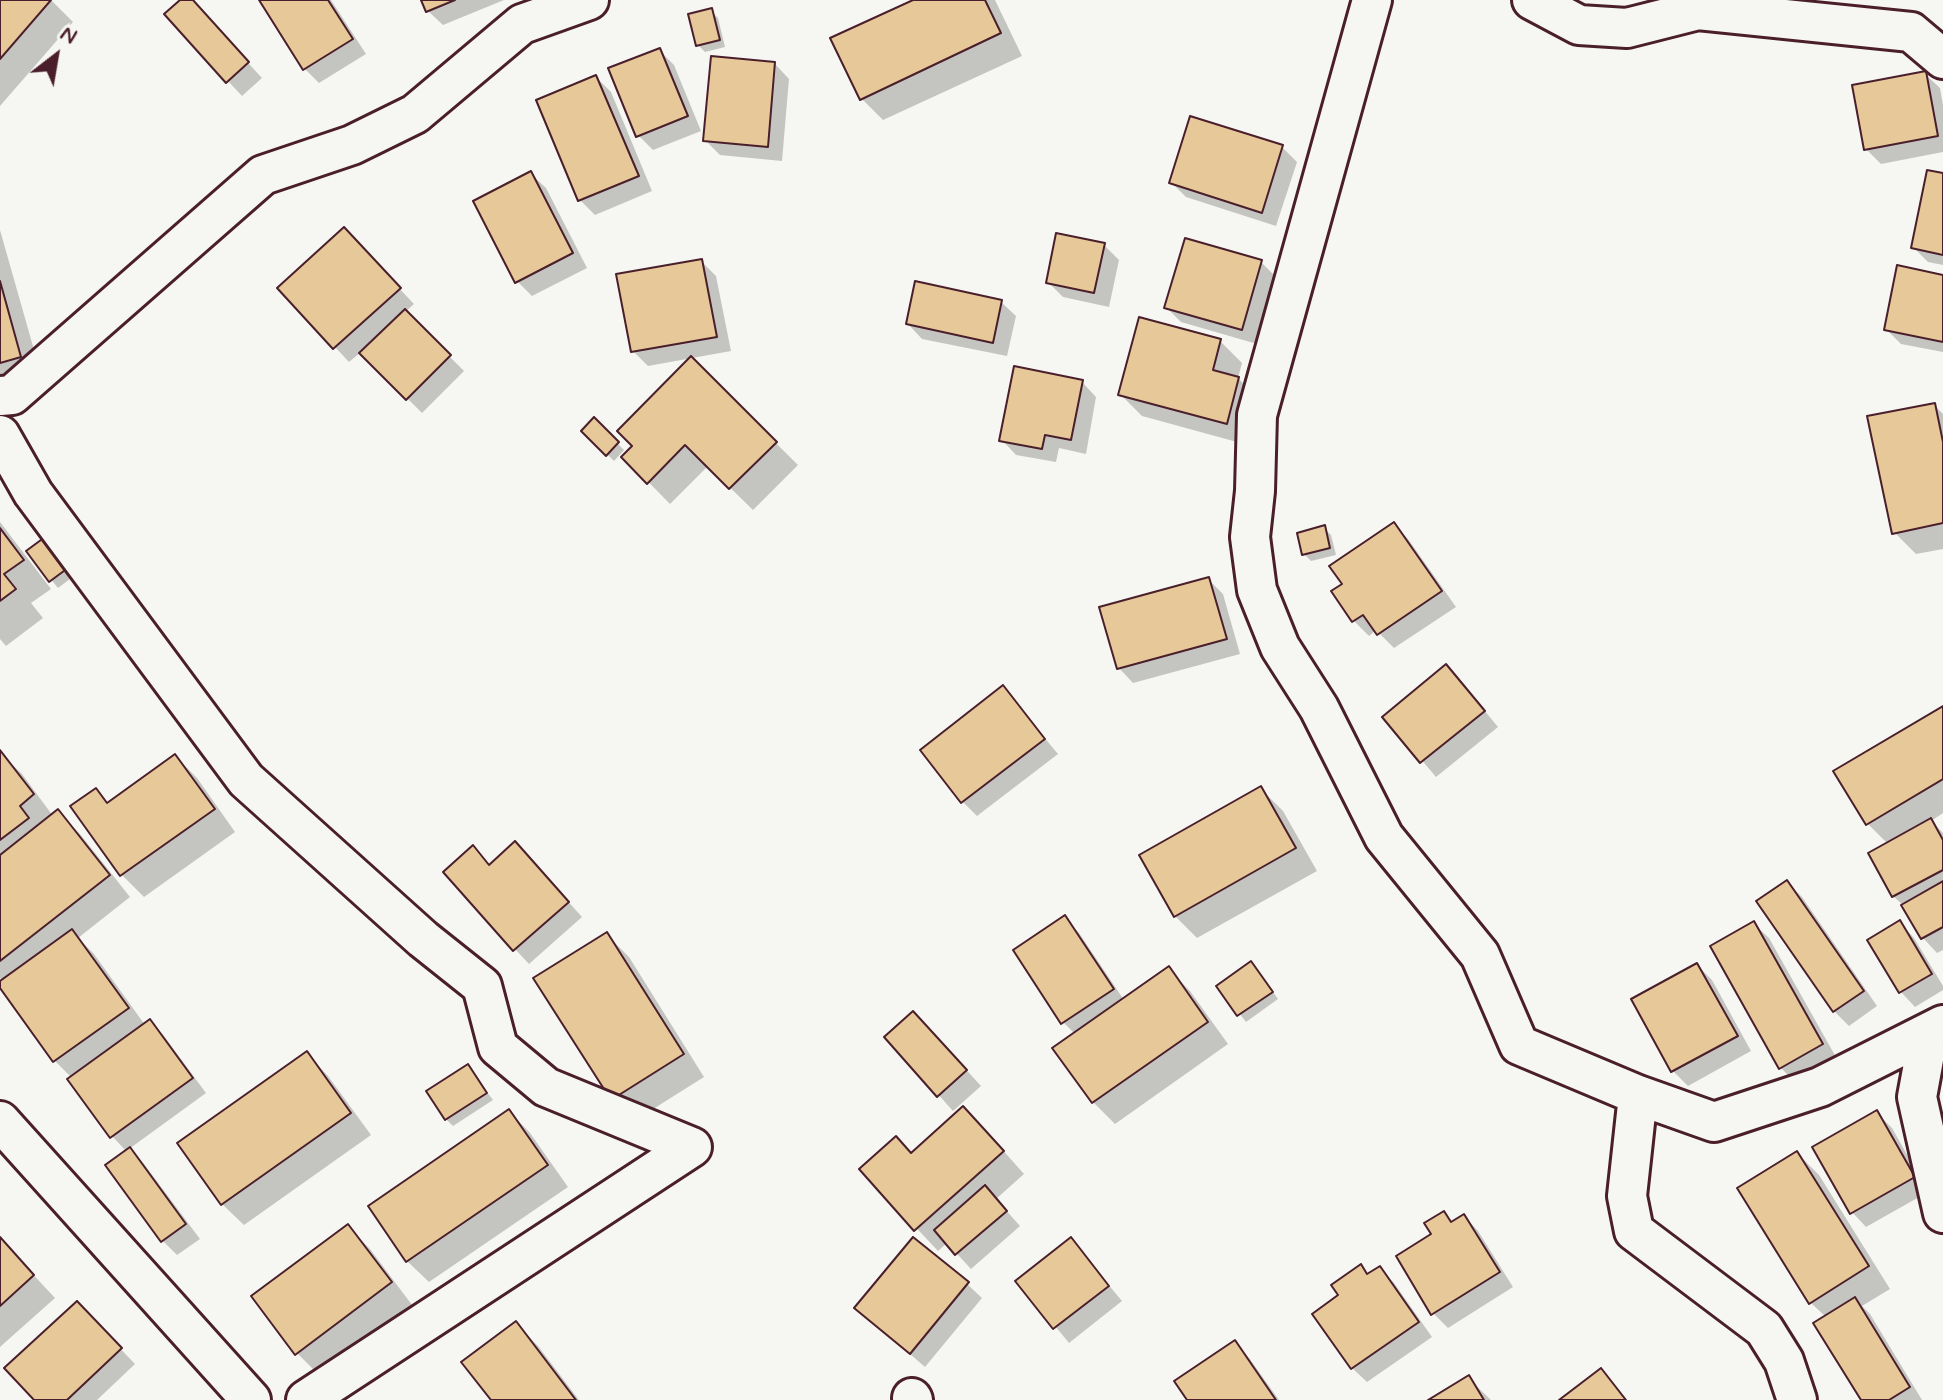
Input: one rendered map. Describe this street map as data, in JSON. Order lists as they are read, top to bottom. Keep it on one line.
{"north":"top right"}
